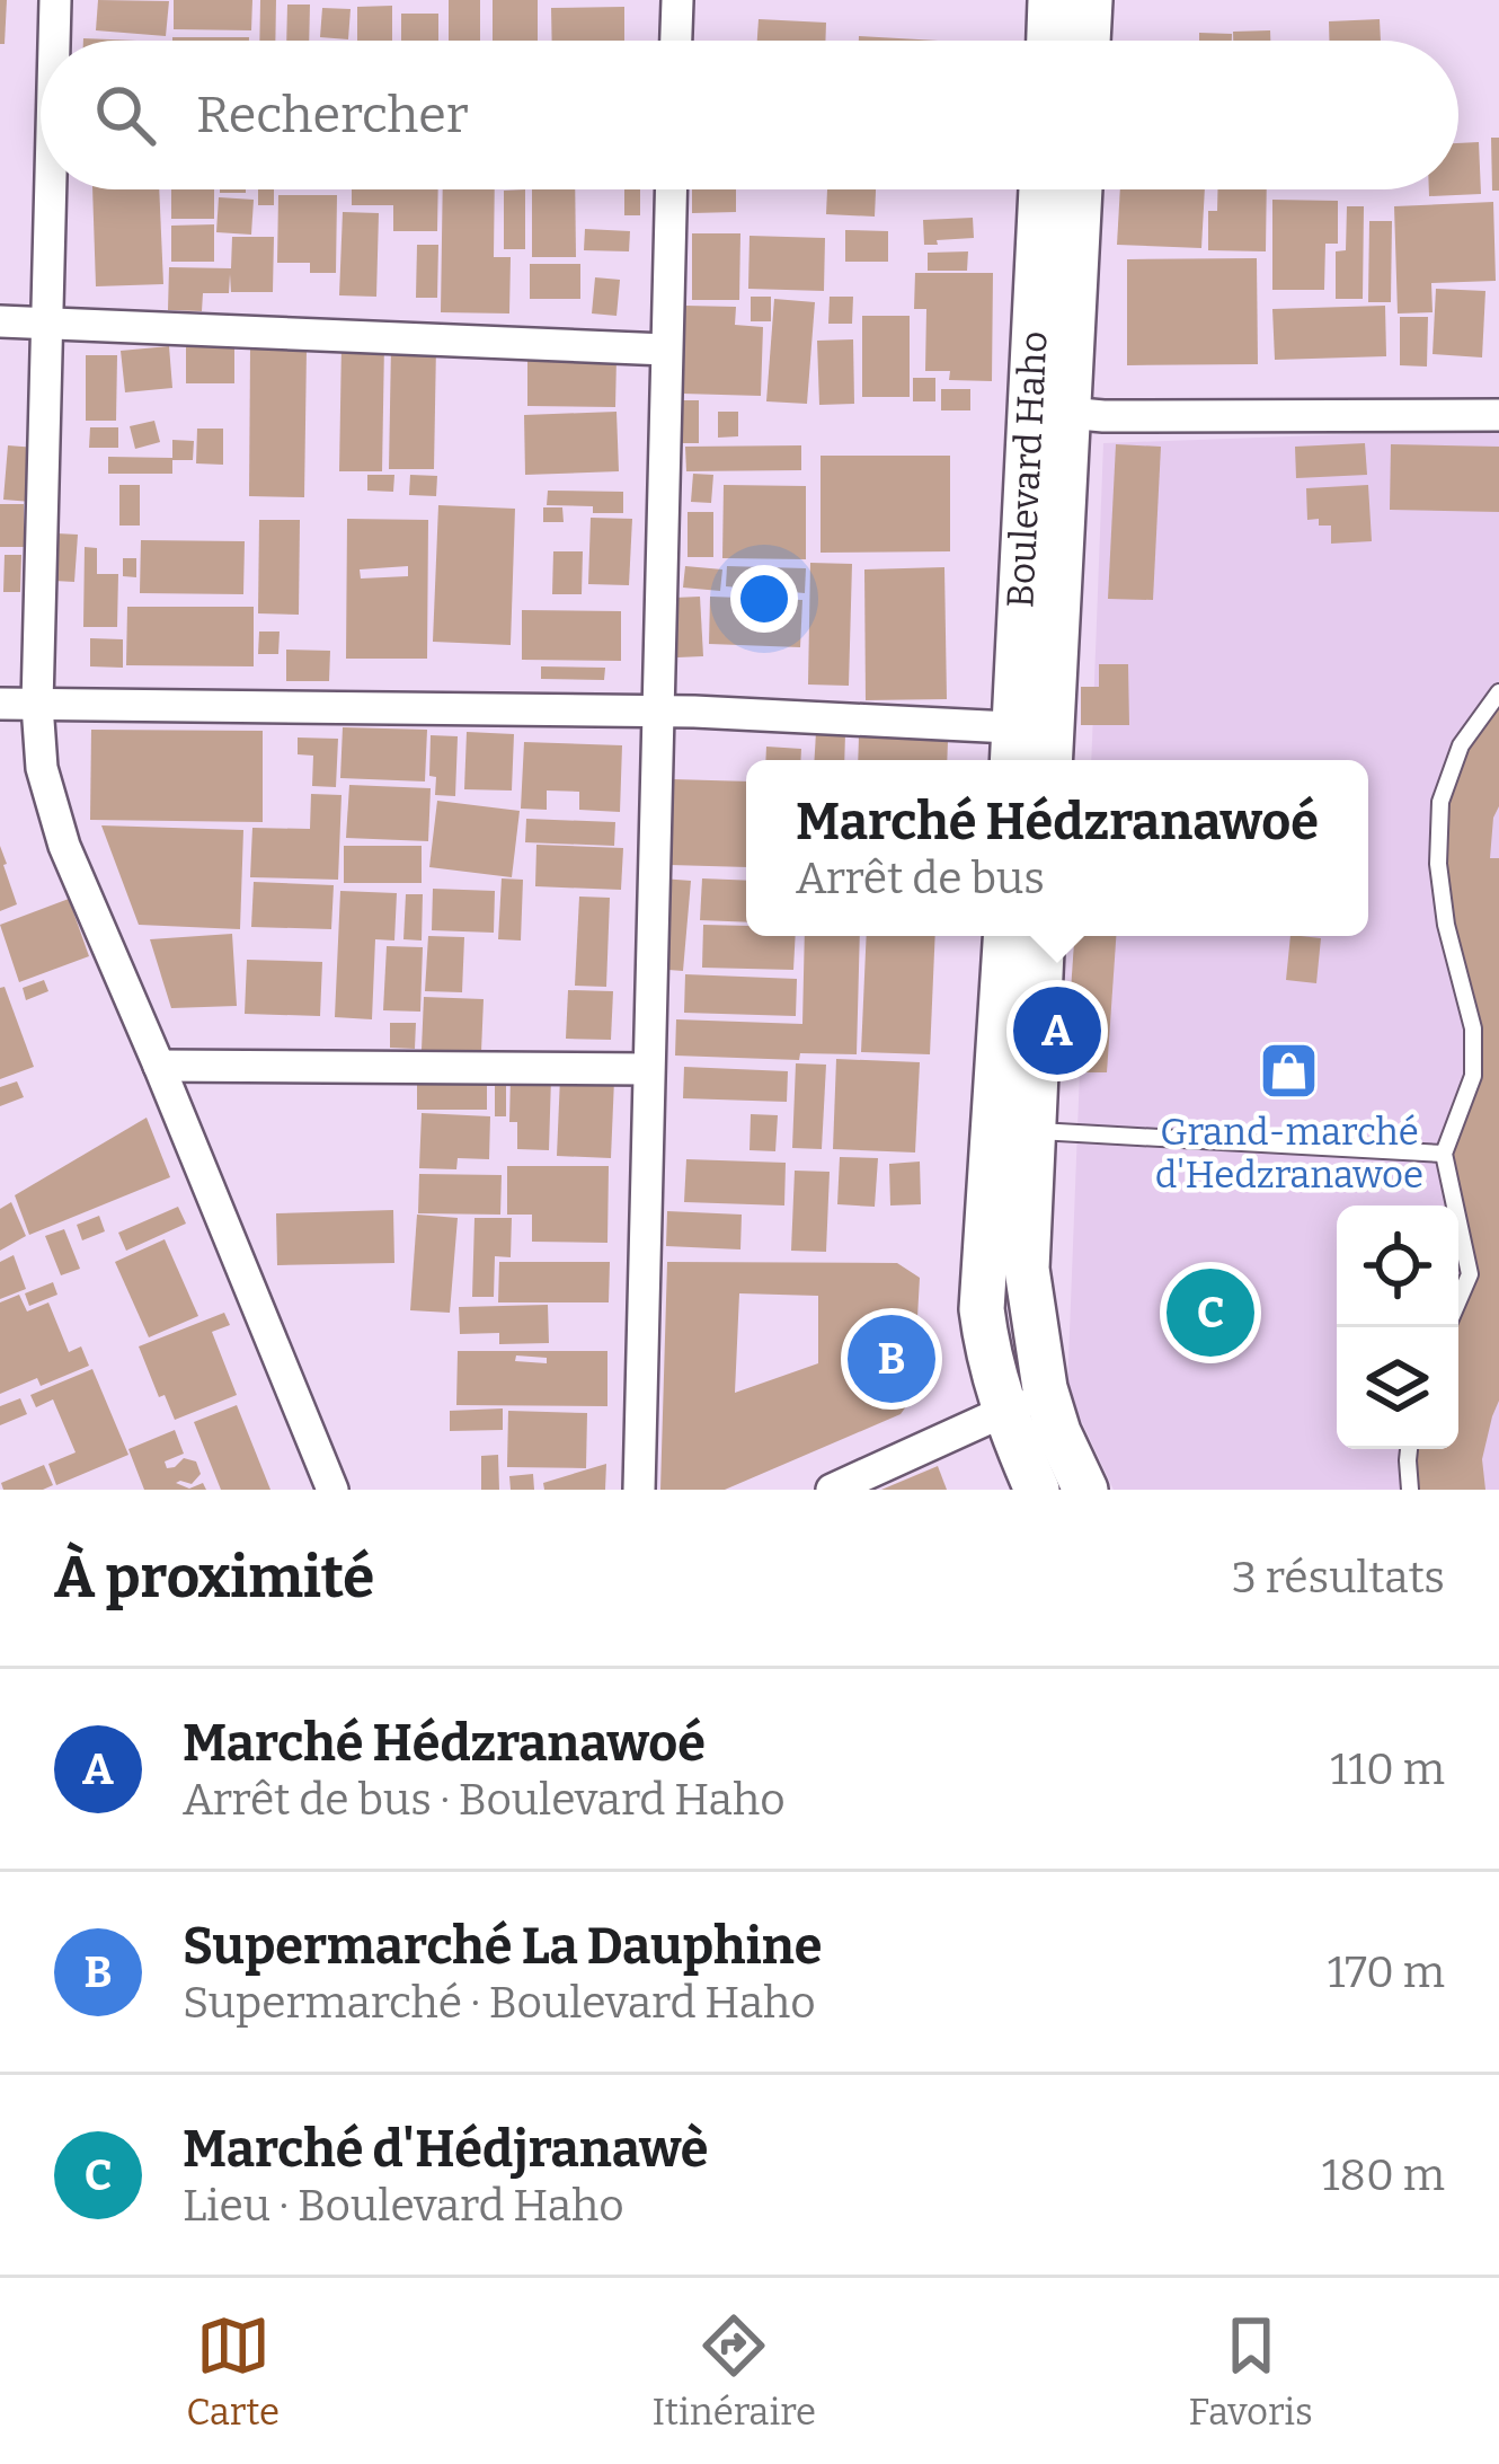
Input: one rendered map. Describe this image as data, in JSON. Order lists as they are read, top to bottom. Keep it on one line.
{"streets":{"main road":["Boulevard Haho"]},"places":{"shop":["Grand-marché d'Hedzranawoe"]},"page":{"search":"Rechercher","popup":["Marché Hédzranawoé","Arrêt de bus"],"pins":["A","C","B"],"heading":["À proximité","3 résultats"],"list":[{"mark":"A","name":"Marché Hédzranawoé","note":"Arrêt de bus · Boulevard Haho","value":"110 m"},{"mark":"B","name":"Supermarché La Dauphine","note":"Supermarché · Boulevard Haho","value":"170 m"},{"mark":"C","name":"Marché d'Hédjranawè","note":"Lieu · Boulevard Haho","value":"180 m"}],"nav":["Carte","Itinéraire","Favoris"]}}
